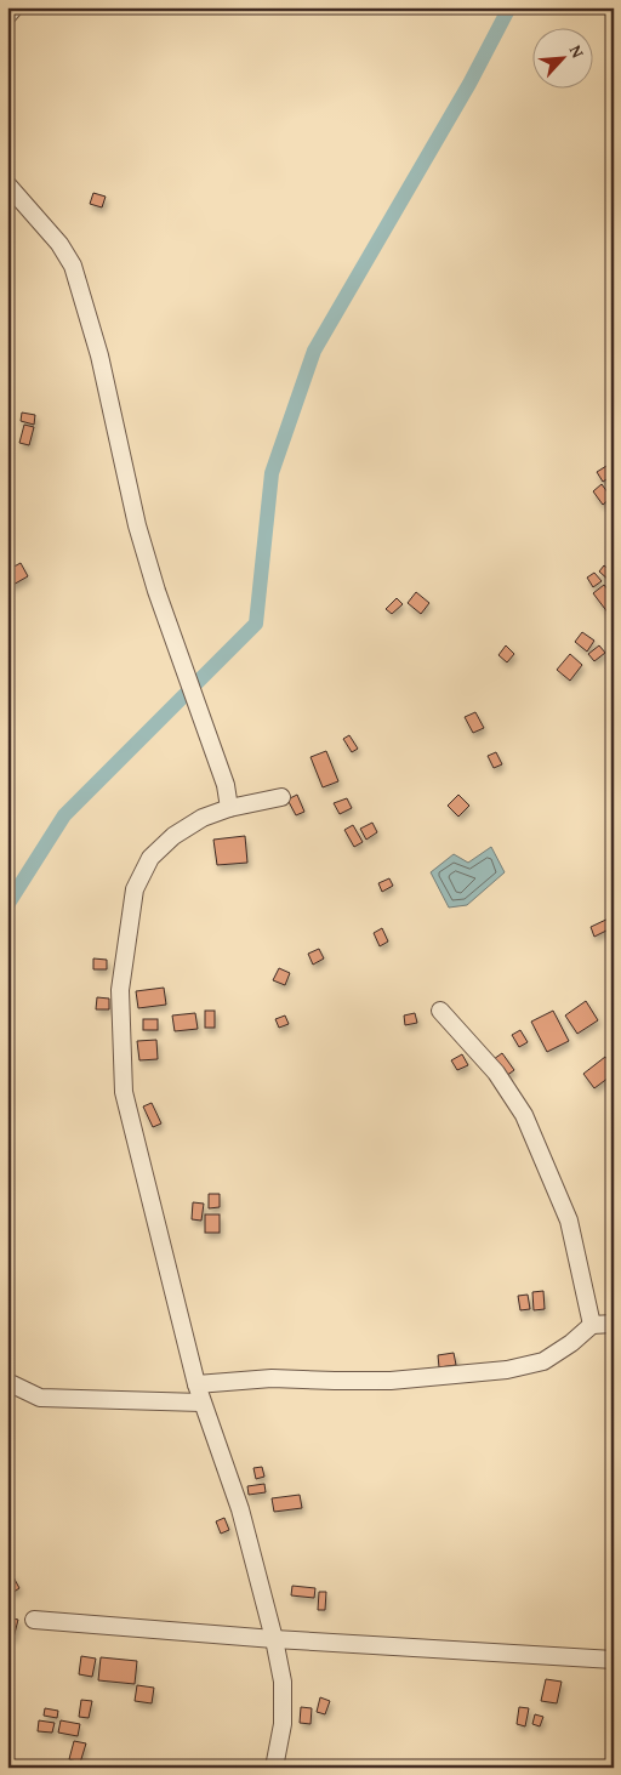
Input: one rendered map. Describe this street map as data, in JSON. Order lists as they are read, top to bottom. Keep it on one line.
{"north":"top right"}
